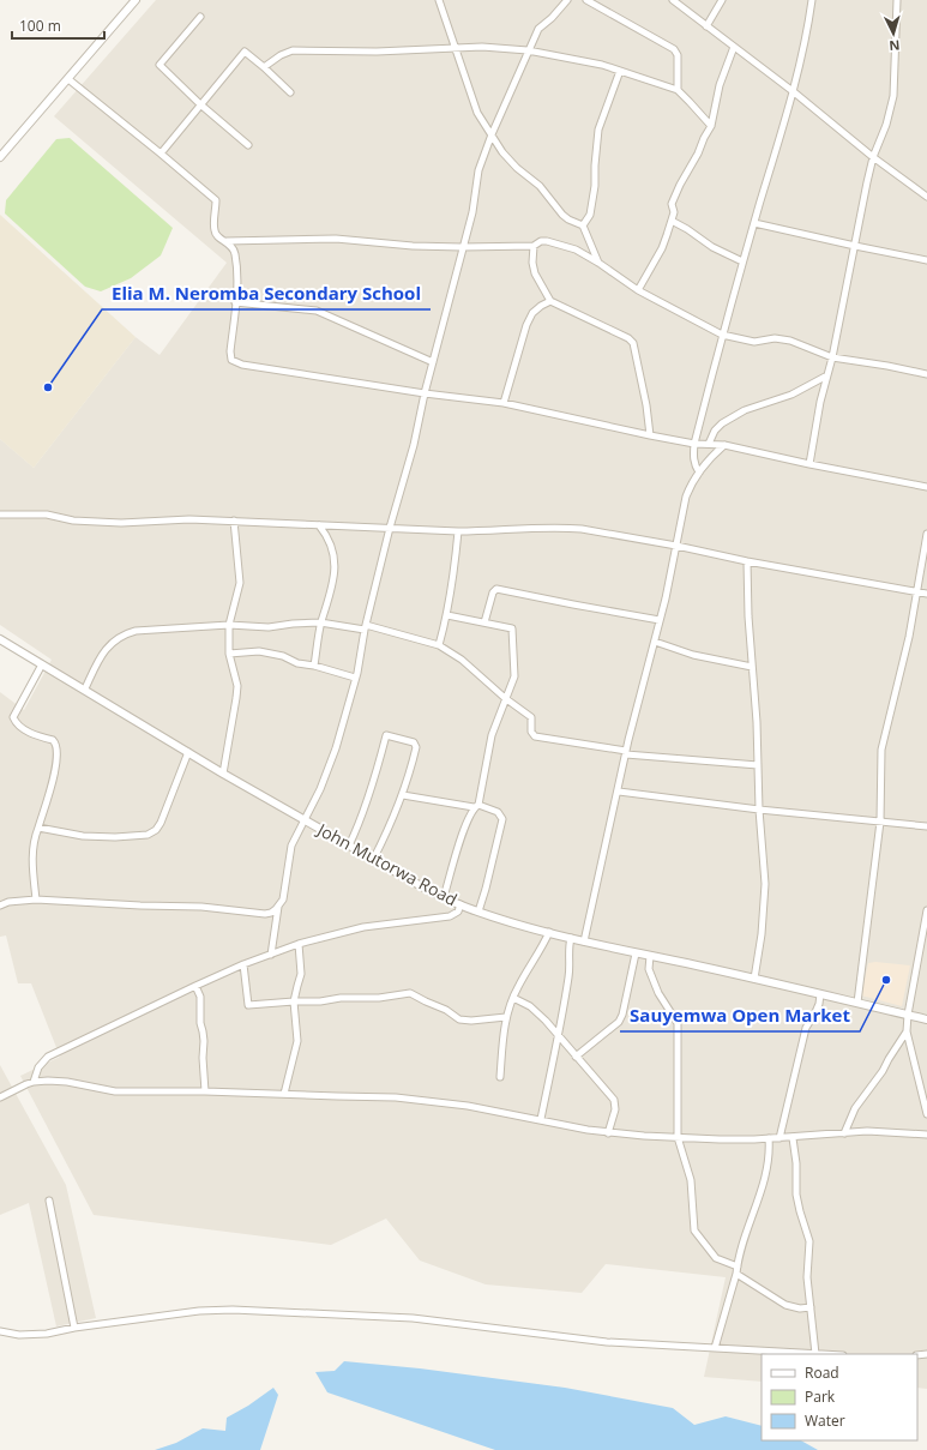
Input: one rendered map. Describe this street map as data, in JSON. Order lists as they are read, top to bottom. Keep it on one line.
{"streets":{"street":["John Mutorwa Road"]},"places":["Elia M. Neromba Secondary School","Sauyemwa Open Market"],"legend":["Road","Park","Water"],"scale_bar":"100 m","north":"bottom"}
